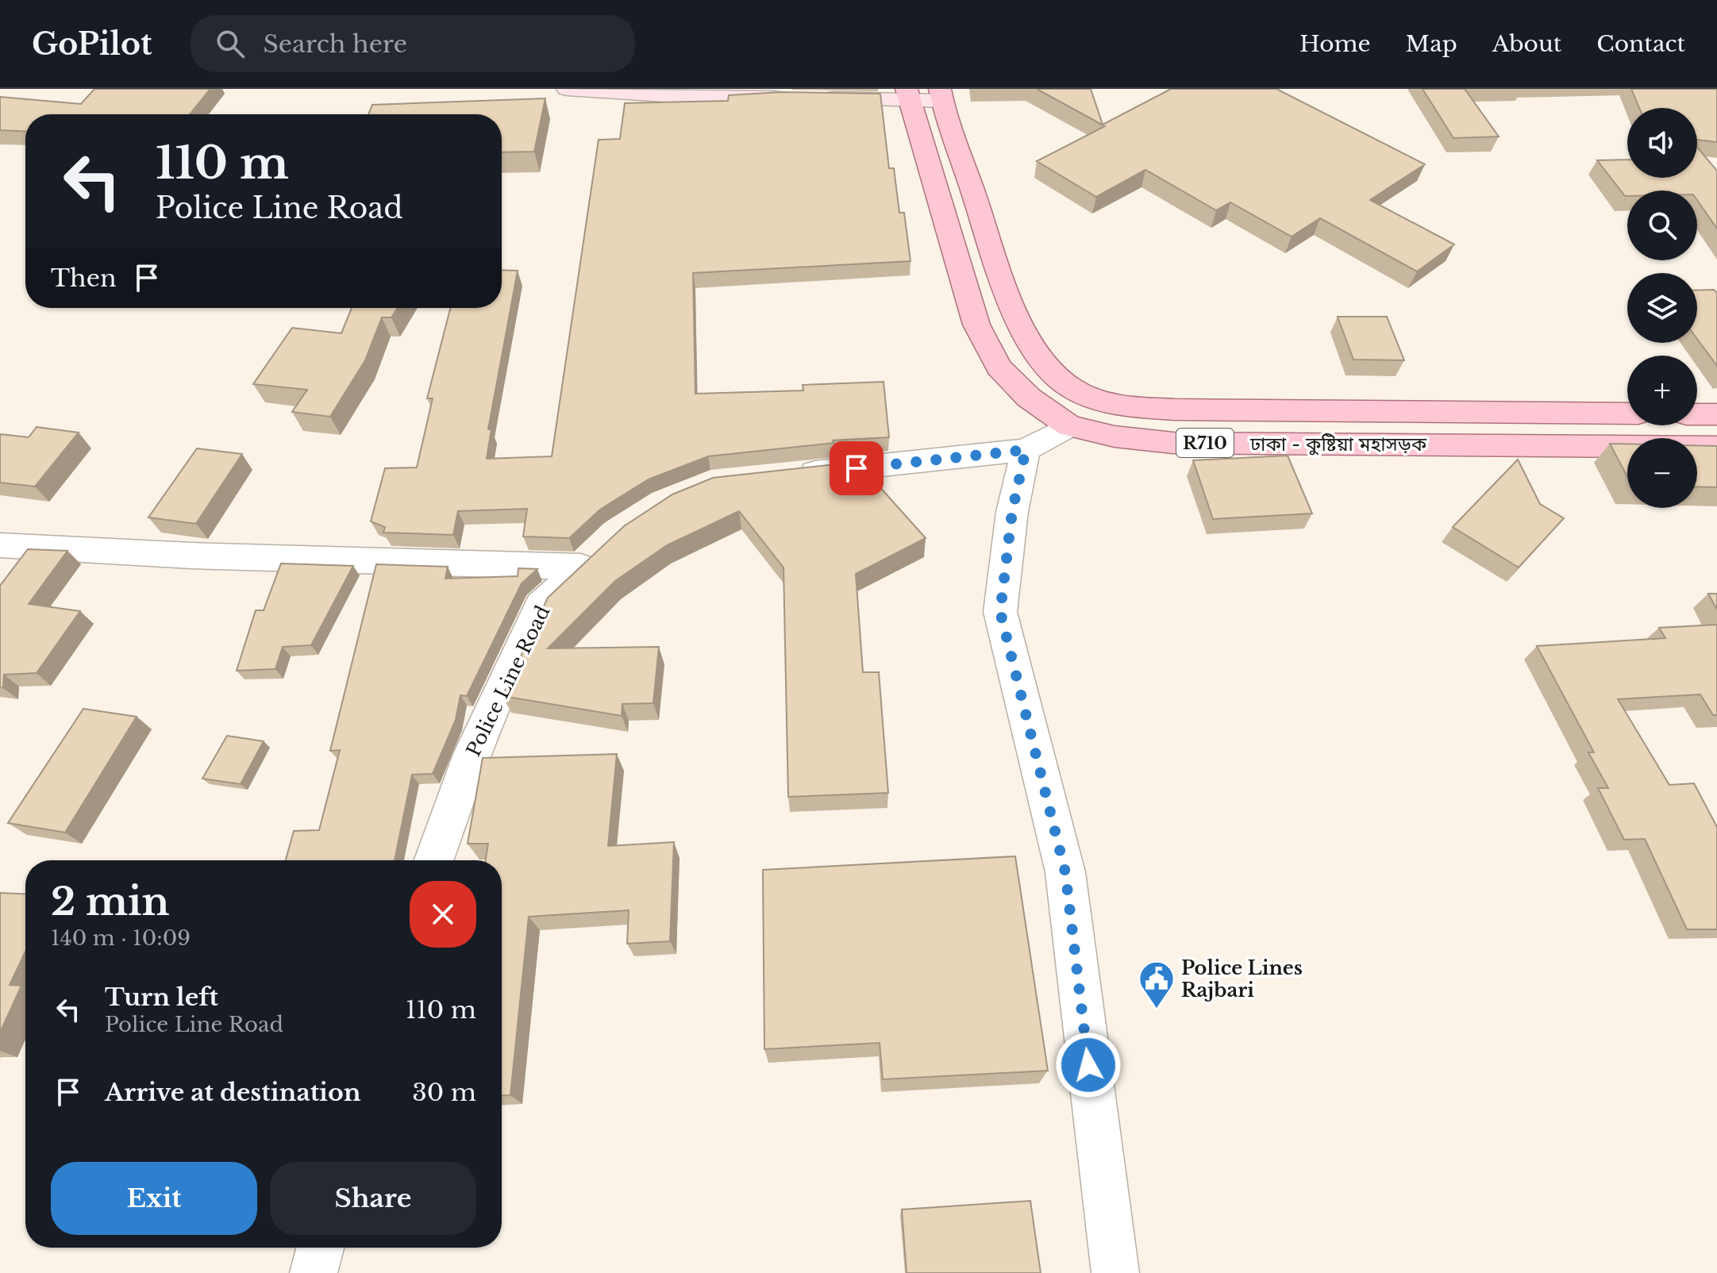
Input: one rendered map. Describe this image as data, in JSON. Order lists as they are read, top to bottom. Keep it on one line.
{"streets":{"main road":["R710","ঢাকা - কুষ্টিয়া মহাসড়ক"],"street":["Police Line Road"]},"places":{"public building":["Police Lines Rajbari"]},"page":{"header":"GoPilot","search":"Search here","nav":["Home","Map","About","Contact"],"map_buttons":["+","−"],"turn":["110 m","Police Line Road"],"then":"Then","heading":["2 min","140 m · 10:09"],"list":[{"name":"Turn left","note":"Police Line Road","value":"110 m"},{"name":"Arrive at destination","value":"30 m"}],"buttons":["Exit","Share"]}}
